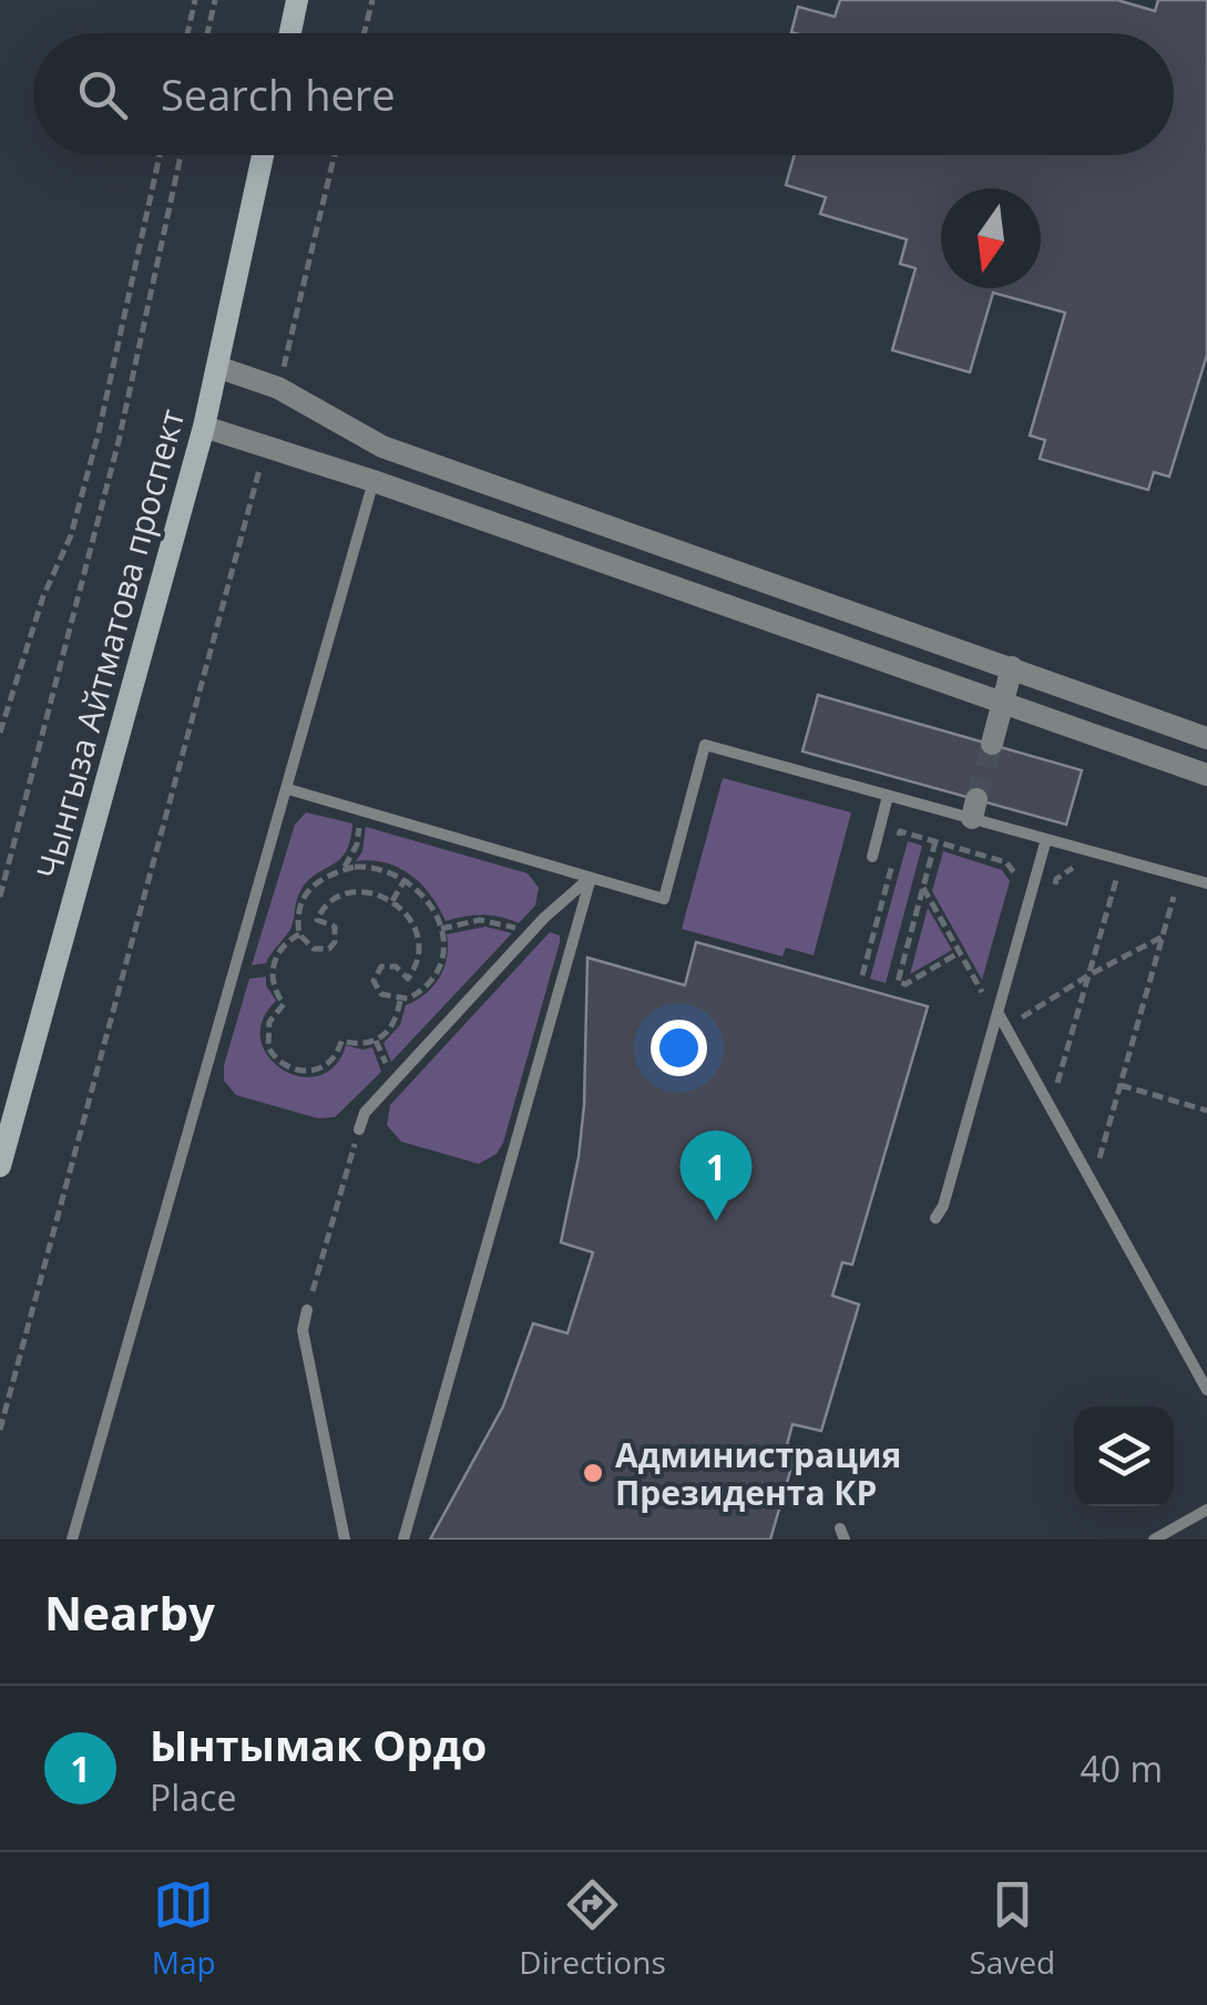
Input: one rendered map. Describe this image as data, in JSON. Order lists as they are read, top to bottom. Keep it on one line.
{"streets":{"main road":["Чынгыза Айтматова проспект"]},"places":["Администрация Президента КР"],"north":"bottom","page":{"search":"Search here","pins":"1","heading":"Nearby","list":[{"mark":"1","name":"Ынтымак Ордо","note":"Place","value":"40 m"}],"nav":["Map","Directions","Saved"]}}
